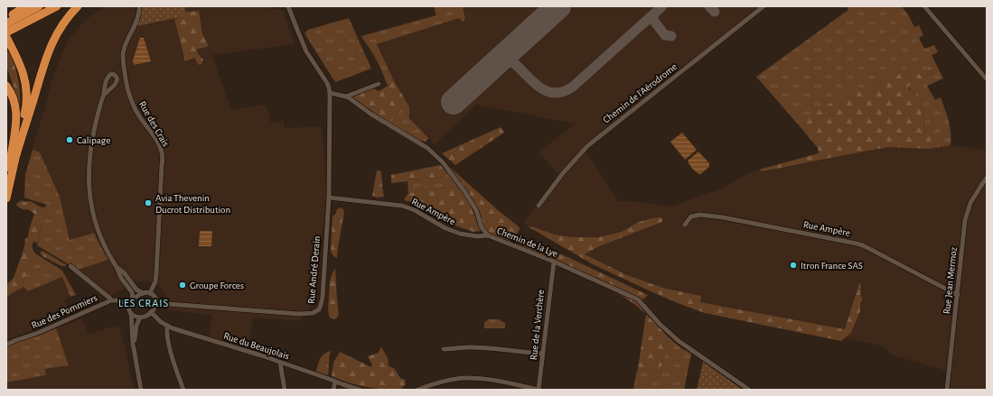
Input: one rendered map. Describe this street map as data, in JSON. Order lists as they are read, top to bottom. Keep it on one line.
{"streets":{"street":["Chemin de l'Aérodrome","Rue des Crais","Rue Ampère","Chemin de la Lye","Rue André Derain","Rue Jean Mermoz","Rue des Pommiers","Rue de la Verchère","Rue du Beaujolais"]},"crossings":[["Rue des Crais","Rue André Derain"],["Rue des Crais","Rue des Pommiers"],["Rue des Crais","Rue du Beaujolais"],["Rue Ampère","Chemin de la Lye"],["Rue Ampère","Rue André Derain"],["Rue Ampère","Rue Jean Mermoz"],["Chemin de la Lye","Rue André Derain"],["Chemin de la Lye","Rue de la Verchère"],["Rue André Derain","Rue des Pommiers"],["Rue André Derain","Rue du Beaujolais"],["Rue des Pommiers","Rue du Beaujolais"]],"districts":["LES CRAIS"],"places":["Calipage","Avia Thevenin Ducrot Distribution","Itron France SAS","Groupe Forces"]}
